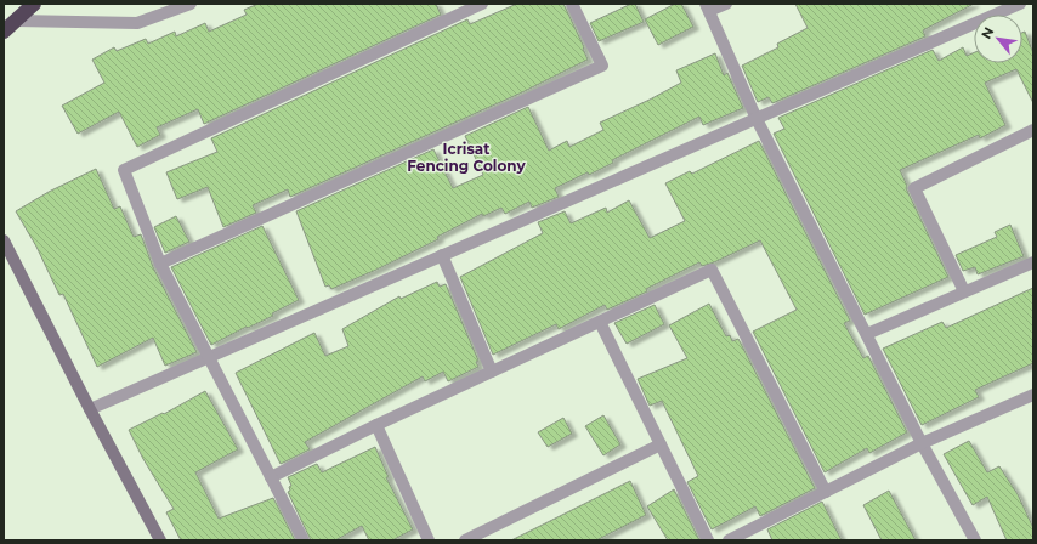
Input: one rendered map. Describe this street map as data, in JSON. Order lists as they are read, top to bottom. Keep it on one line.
{"districts":["Icrisat Fencing Colony"],"north":"top left"}
